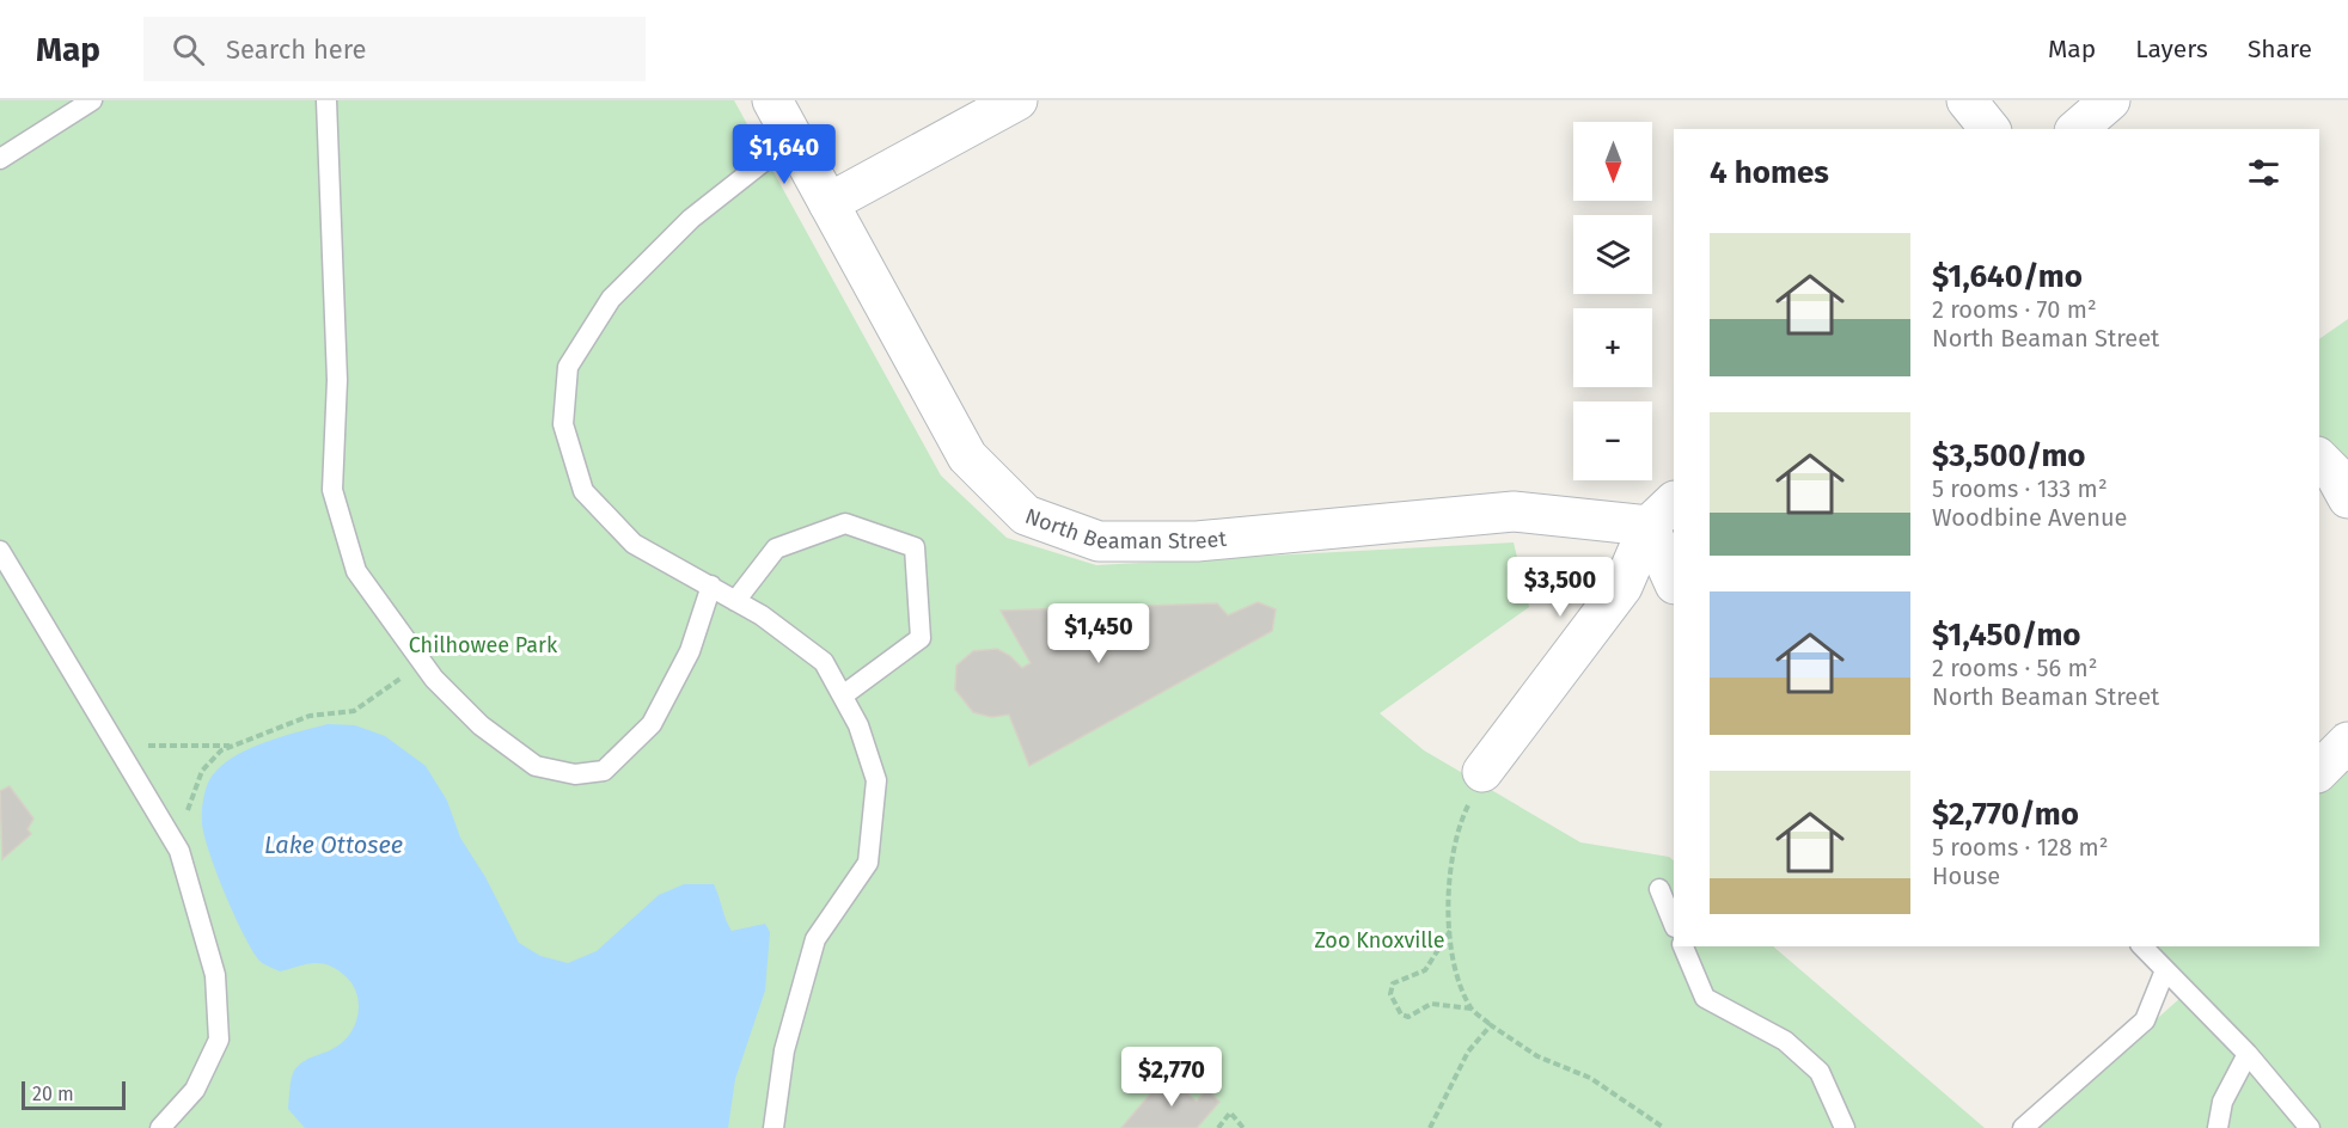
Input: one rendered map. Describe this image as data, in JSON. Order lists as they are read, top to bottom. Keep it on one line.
{"streets":{"street":["North Beaman Street"]},"water":["Lake Ottosee"],"parks":["Chilhowee Park","Zoo Knoxville"],"scale_bar":"20 m","north":"bottom","page":{"header":"Map","search":"Search here","nav":["Map","Layers","Share"],"map_buttons":["+","−"],"price":["$1,640","$3,500","$1,450","$2,770"],"heading":"4 homes","list":[{"name":"$1,640/mo","note":"2 rooms · 70 m² · North Beaman Street"},{"name":"$3,500/mo","note":"5 rooms · 133 m² · Woodbine Avenue"},{"name":"$1,450/mo","note":"2 rooms · 56 m² · North Beaman Street"},{"name":"$2,770/mo","note":"5 rooms · 128 m² · House"}],"scale":"20 m"}}
